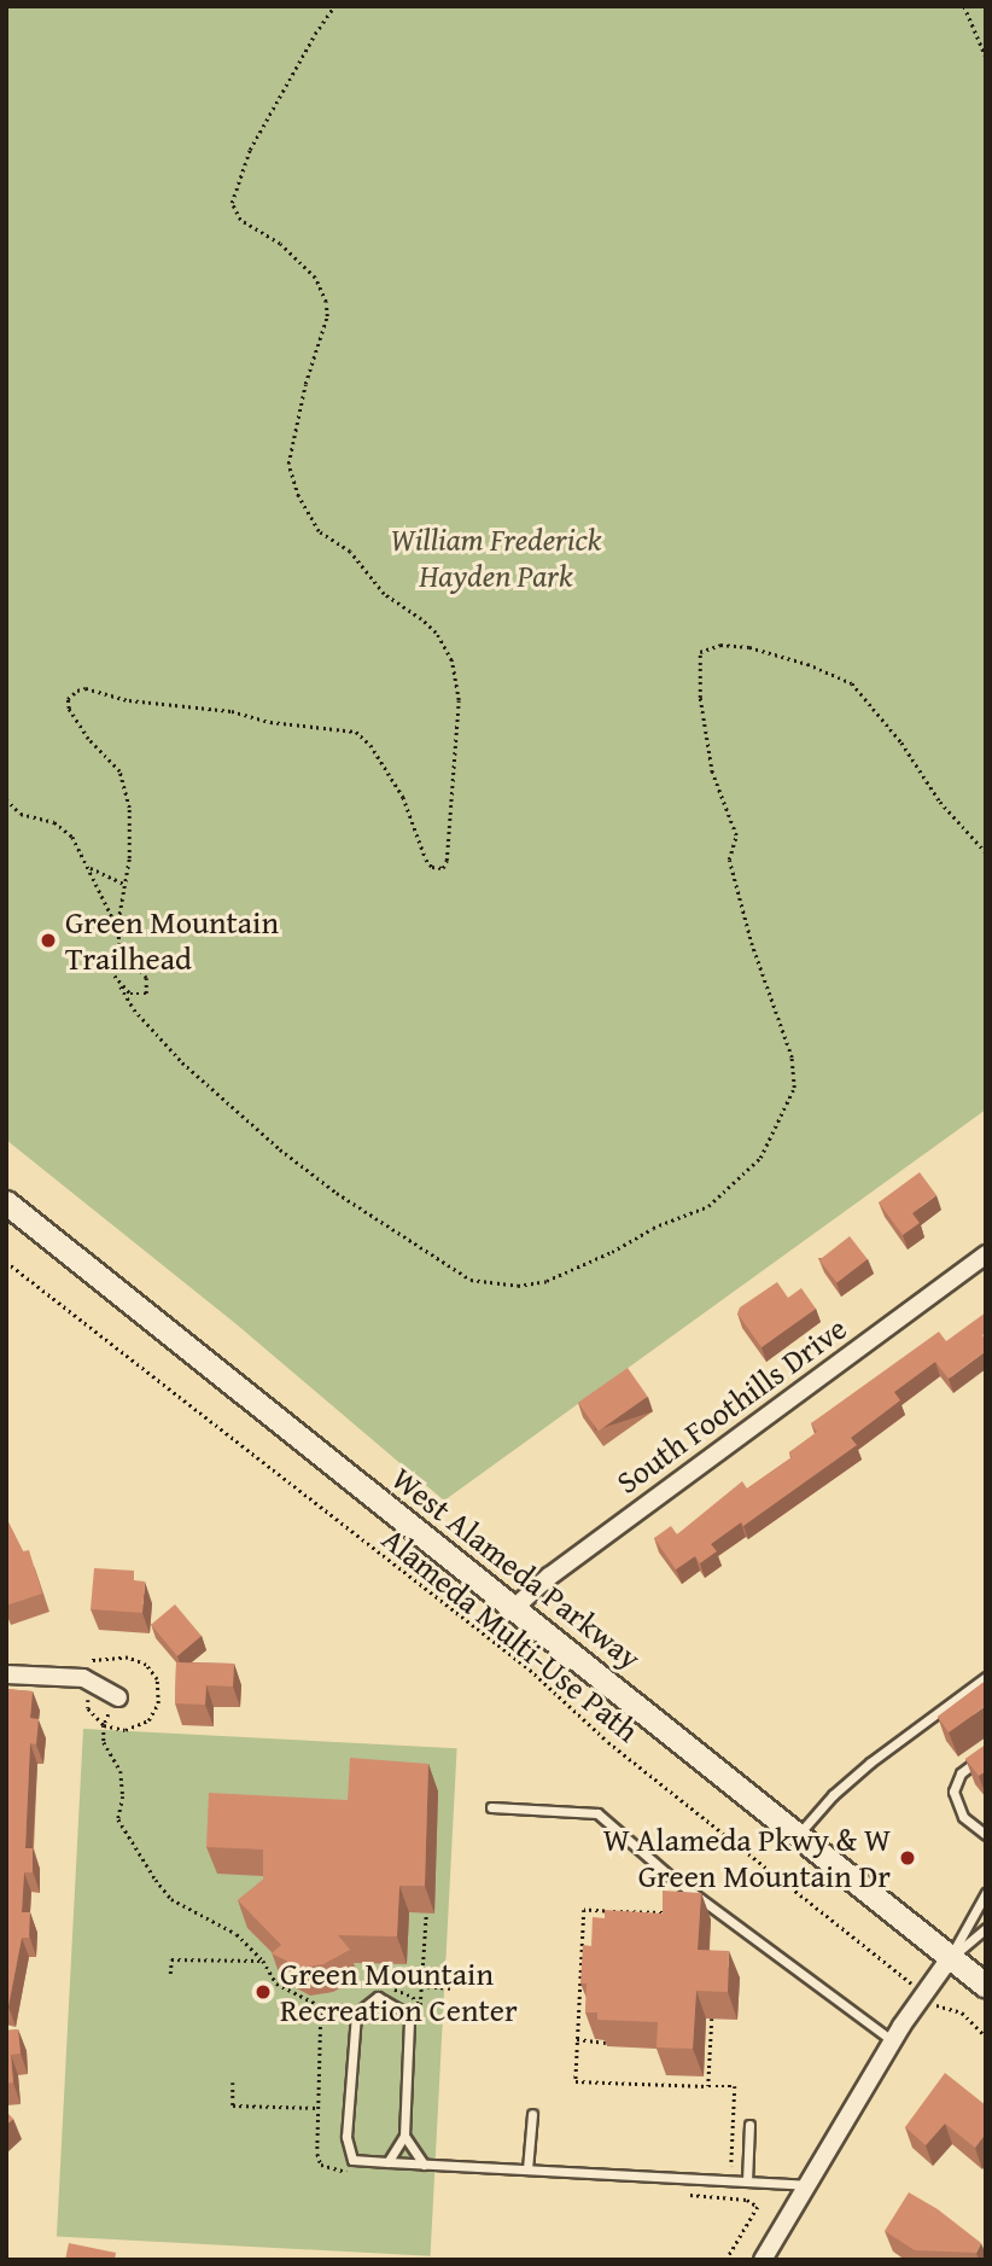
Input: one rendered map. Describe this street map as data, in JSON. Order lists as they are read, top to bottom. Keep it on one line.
{"streets":{"main road":["West Alameda Parkway"],"street":["South Foothills Drive"],"path":["Alameda Multi-Use Path"]},"crossings":[["South Foothills Drive","West Alameda Parkway"]],"parks":["William Frederick Hayden Park"],"places":["Green Mountain Trailhead","W Alameda Pkwy & W Green Mountain Dr","Green Mountain Recreation Center"]}
